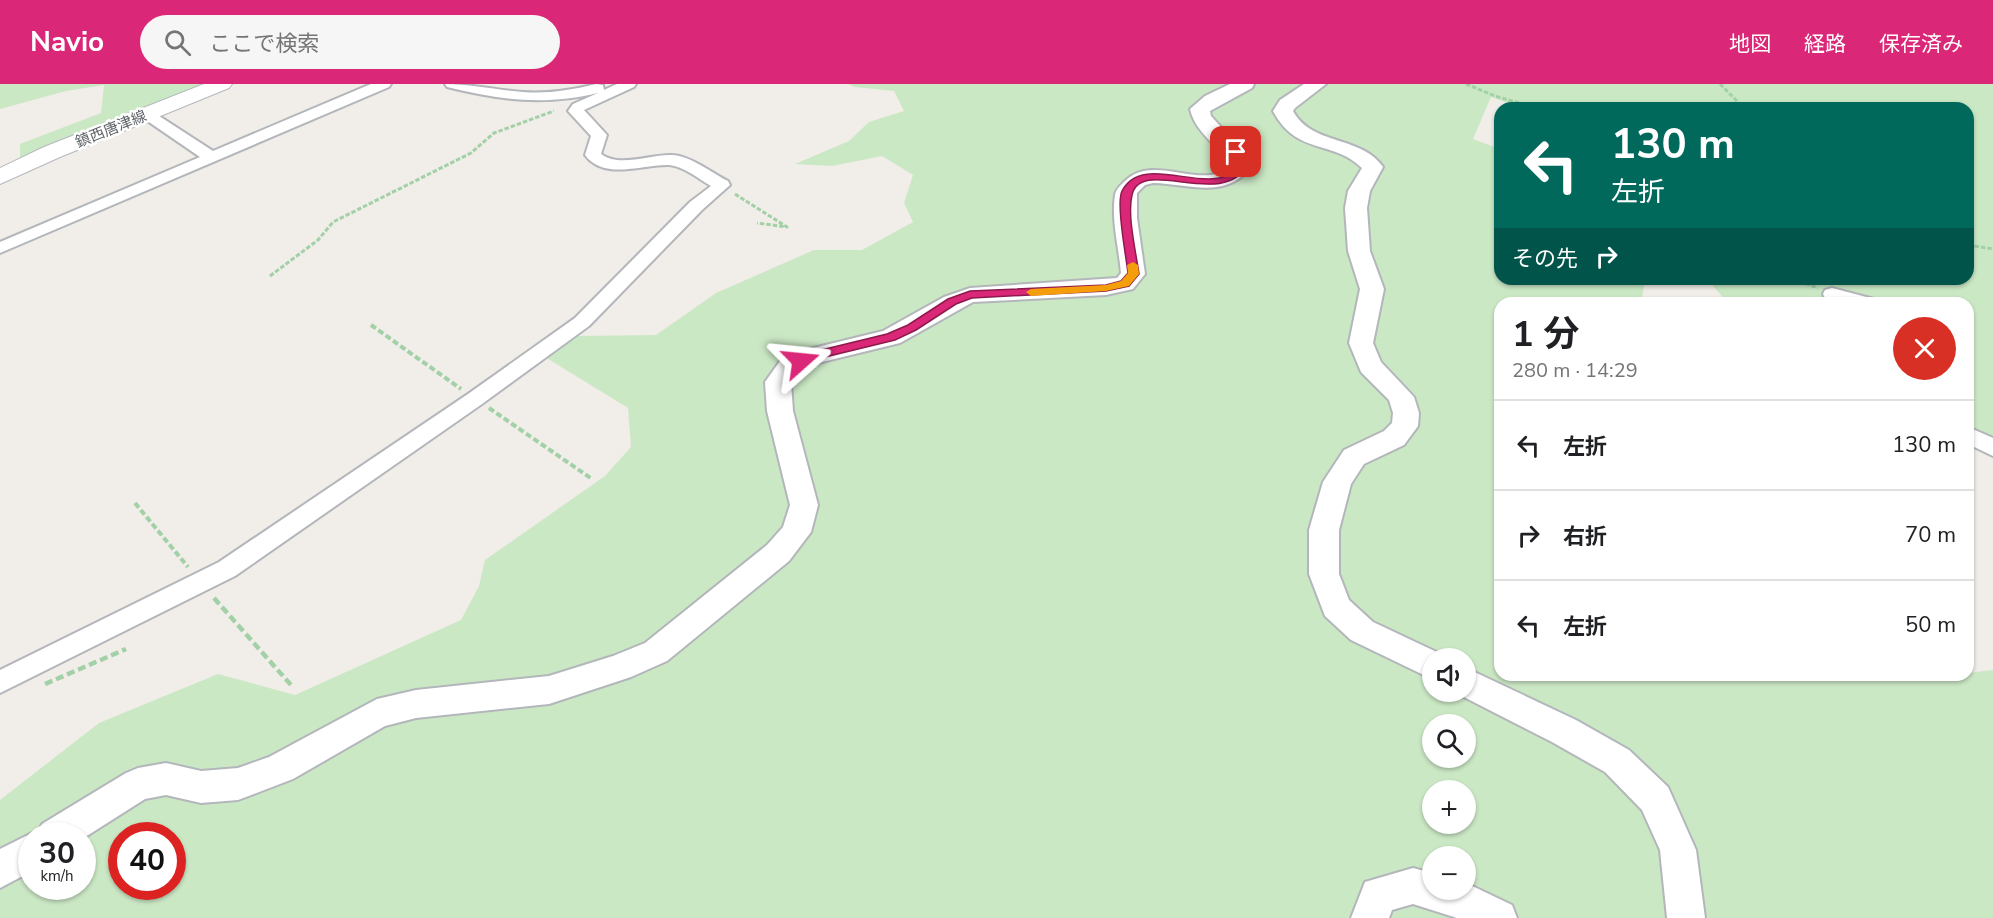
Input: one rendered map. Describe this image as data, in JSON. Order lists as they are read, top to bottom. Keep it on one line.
{"streets":{"main road":["鎮西唐津線"]},"page":{"header":"Navio","search":"ここで検索","nav":["地図","経路","保存済み"],"turn":["130 m","左折"],"then":"その先","heading":["1 分","280 m · 14:29"],"list":[{"name":"左折","value":"130 m"},{"name":"右折","value":"70 m"},{"name":"左折","value":"50 m"}],"map_buttons":["+","−"],"speed":"30 km/h","limit":"40"}}
